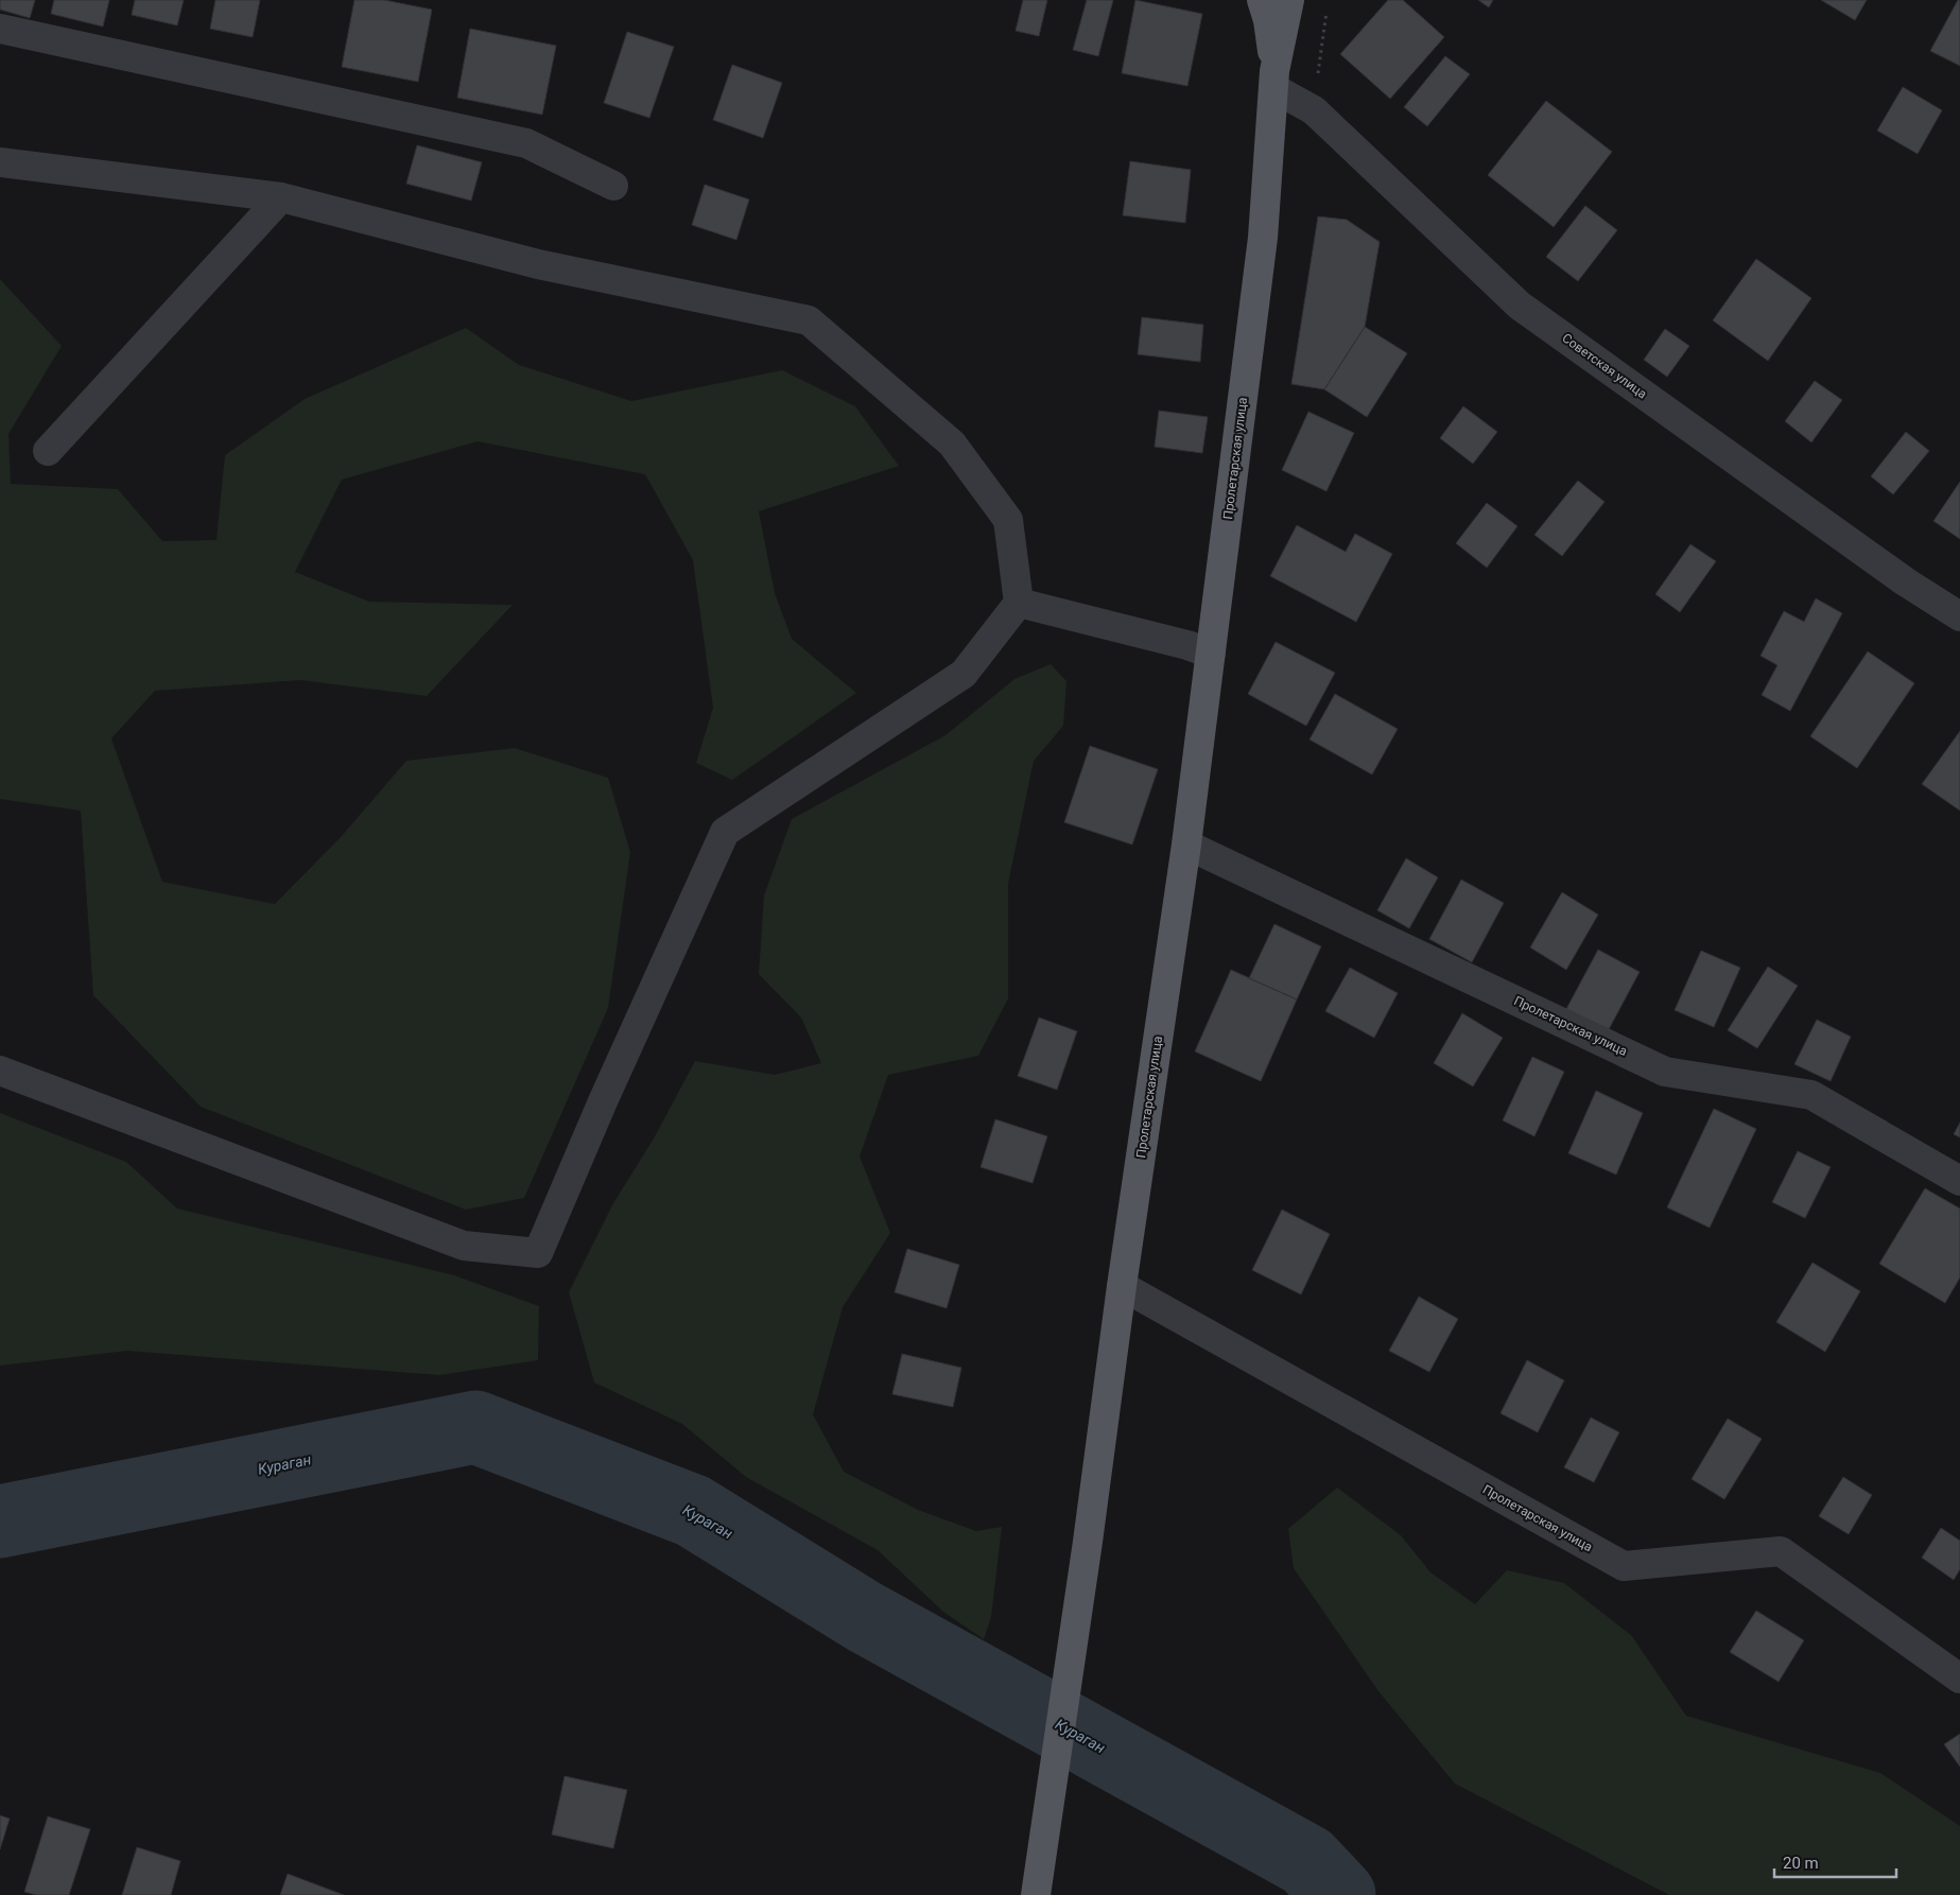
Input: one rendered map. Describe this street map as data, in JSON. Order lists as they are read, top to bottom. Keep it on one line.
{"streets":{"main road":["Пролетарская улица"],"street":["Советская улица"]},"crossings":[["Советская улица","Пролетарская улица"]],"water":["Кураган"],"scale_bar":"20 m"}
